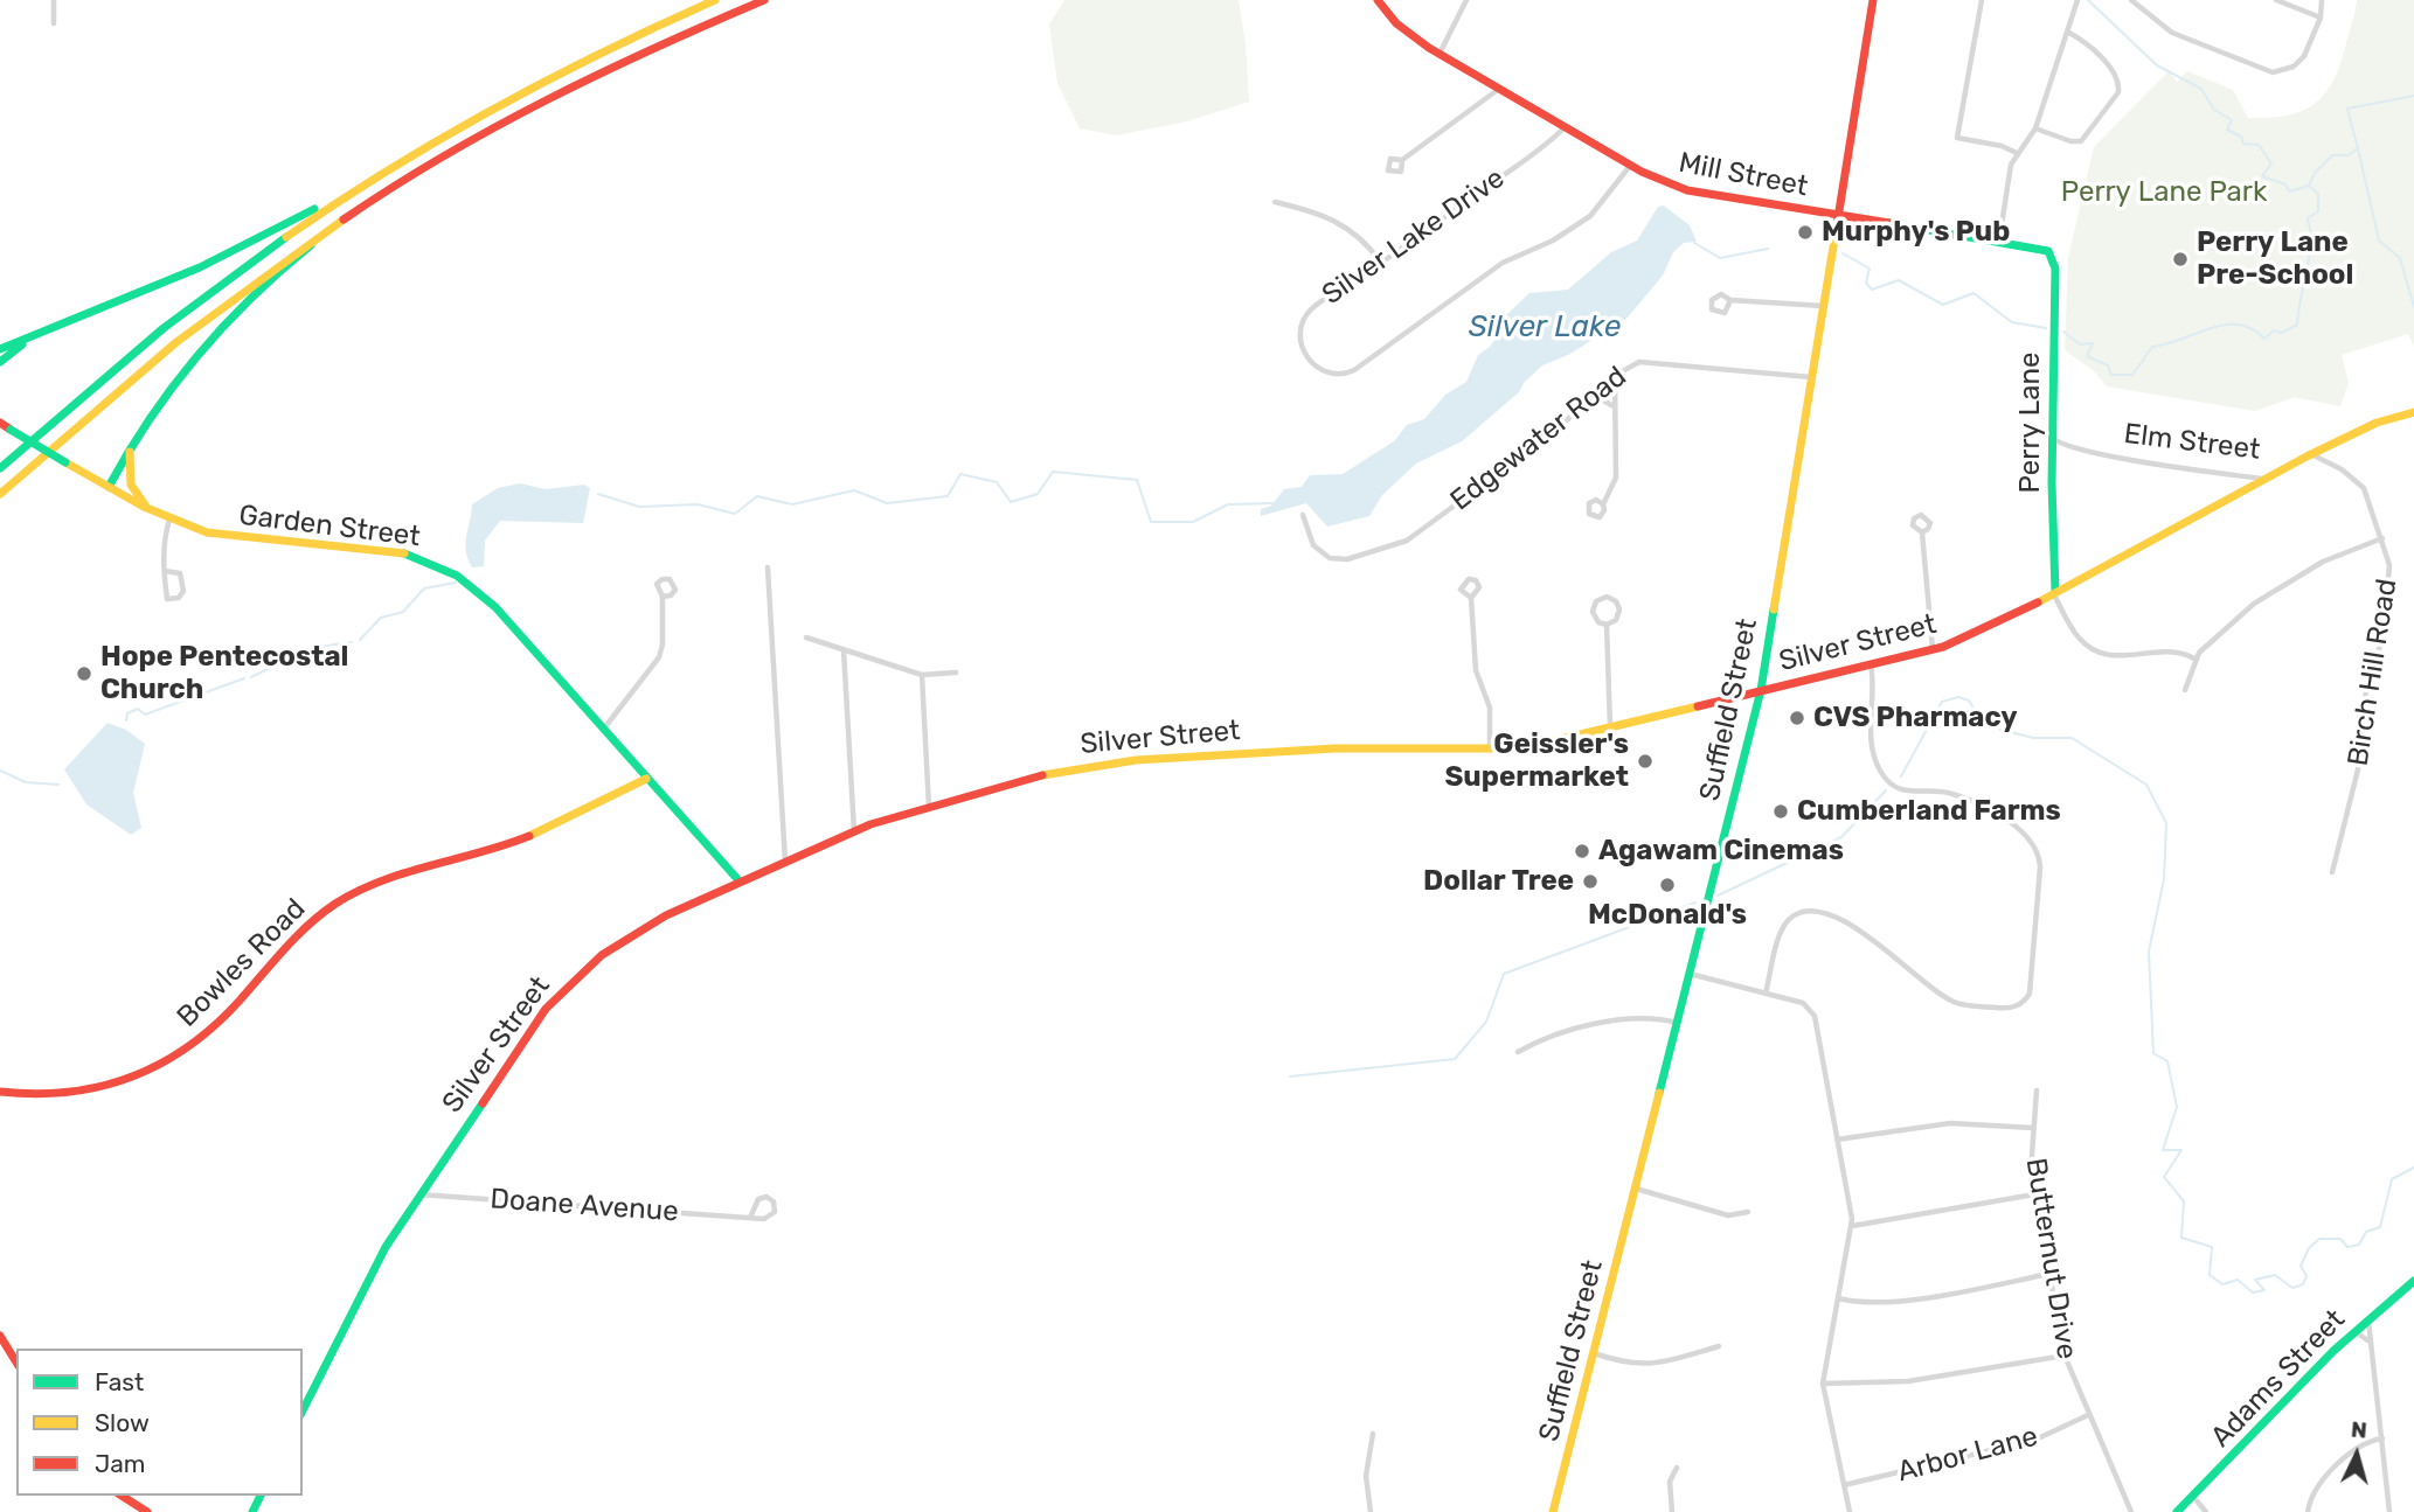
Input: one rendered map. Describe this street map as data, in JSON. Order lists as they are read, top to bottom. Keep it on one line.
{"streets":{"main road":["Mill Street","Perry Lane","Elm Street","Garden Street","Silver Street","Suffield Street","Bowles Road","Adams Street"],"street":["Silver Lake Drive","Edgewater Road","Birch Hill Road","Doane Avenue","Butternut Drive","Arbor Lane"]},"crossings":[["Mill Street","Silver Lake Drive"],["Mill Street","Perry Lane"],["Mill Street","Suffield Street"],["Perry Lane","Elm Street"],["Perry Lane","Silver Street"],["Edgewater Road","Suffield Street"],["Elm Street","Silver Street"],["Elm Street","Birch Hill Road"],["Garden Street","Silver Street"],["Garden Street","Bowles Road"],["Silver Street","Suffield Street"],["Silver Street","Doane Avenue"],["Butternut Drive","Arbor Lane"]],"water":["Silver Lake"],"parks":["Perry Lane Park"],"places":["Murphy's Pub","Perry Lane Pre-School","Hope Pentecostal Church","CVS Pharmacy","Geissler's Supermarket","Cumberland Farms","Agawam Cinemas","Dollar Tree","McDonald's"],"legend":["Fast","Slow","Jam"],"north":"top"}
